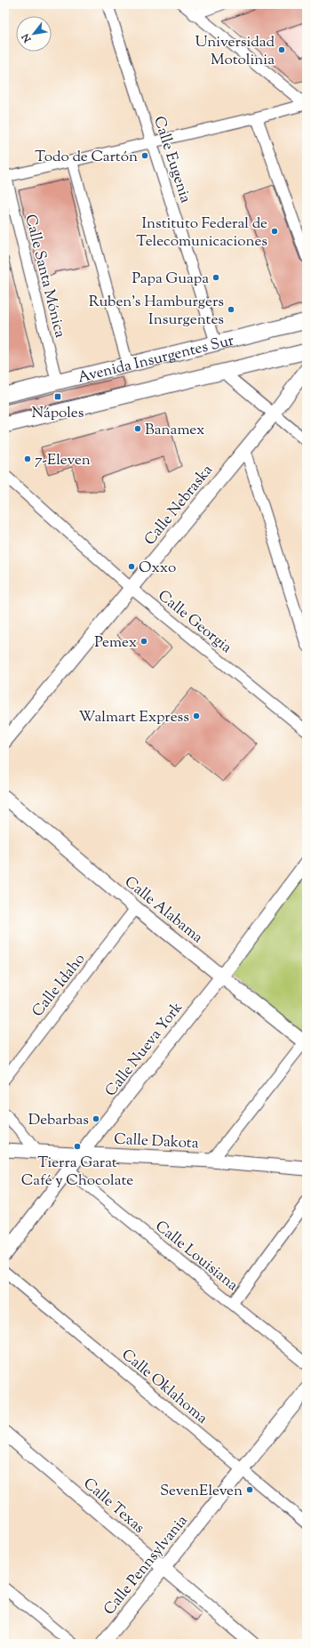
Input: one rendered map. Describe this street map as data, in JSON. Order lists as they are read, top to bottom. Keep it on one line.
{"streets":{"main road":["Avenida Insurgentes Sur"],"street":["Calle Eugenia","Calle Santa Mónica","Calle Nebraska","Calle Georgia","Calle Alabama","Calle Idaho","Calle Nueva York","Calle Dakota","Calle Louisiana","Calle Oklahoma","Calle Texas","Calle Pennsylvania"]},"crossings":[["Calle Eugenia","Avenida Insurgentes Sur"],["Calle Santa Mónica","Avenida Insurgentes Sur"],["Calle Nebraska","Calle Georgia"],["Calle Alabama","Calle Idaho"],["Calle Alabama","Calle Nueva York"],["Calle Nueva York","Calle Dakota"],["Calle Nueva York","Calle Louisiana"],["Calle Oklahoma","Calle Pennsylvania"],["Calle Texas","Calle Pennsylvania"]],"places":{"other":["Universidad Motolinia","Todo de Cartón","Instituto Federal de Telecomunicaciones","Papa Guapa","Ruben's Hamburgers Insurgentes","Banamex","7-Eleven","Oxxo","Pemex","Walmart Express","Debarbas","Tierra Garat Café y Chocolate","SevenEleven"],"transit":["Nápoles"]},"north":"bottom left"}
